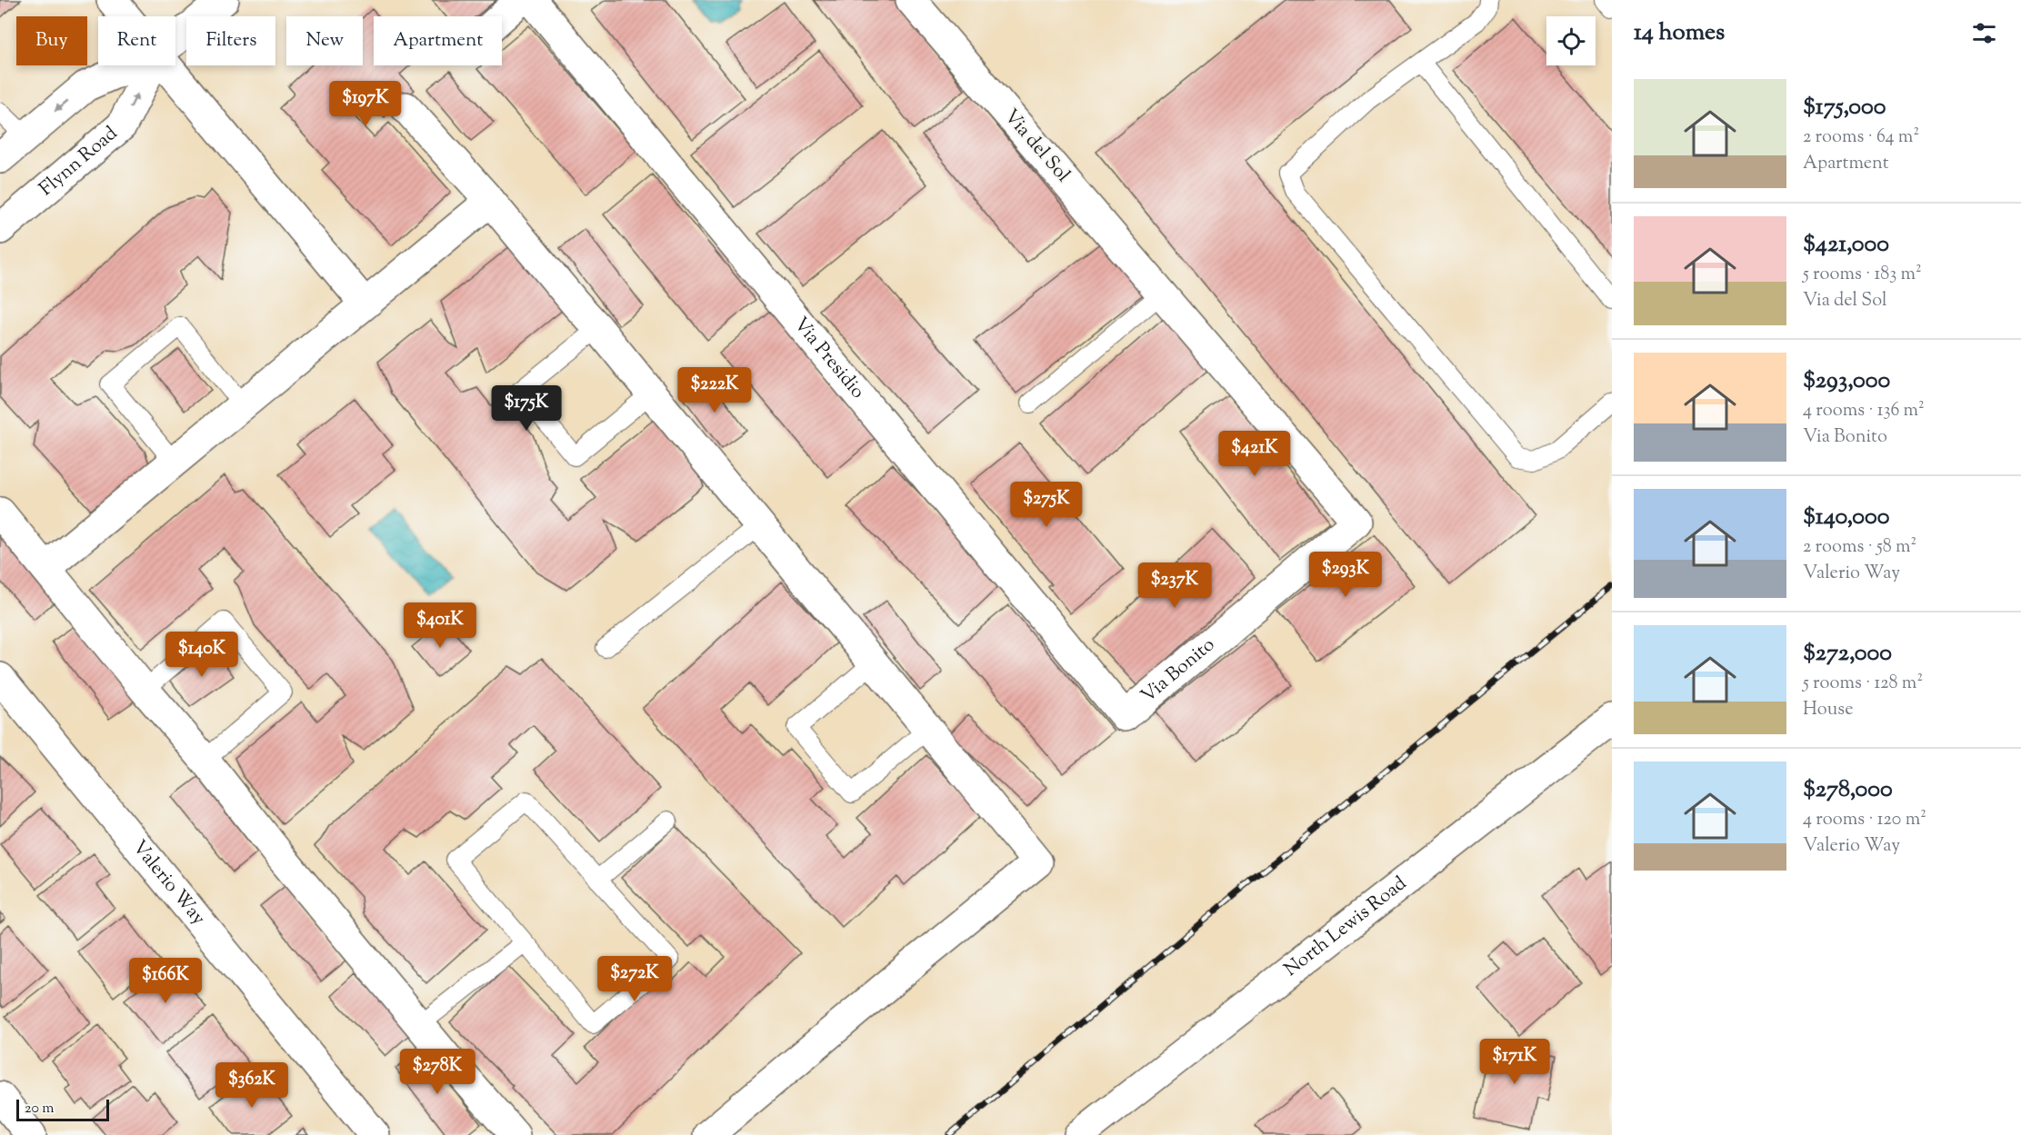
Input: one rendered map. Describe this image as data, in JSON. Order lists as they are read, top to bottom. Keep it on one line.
{"streets":{"street":["Via del Sol","Flynn Road","Via Presidio","Via Bonito","Valerio Way","North Lewis Road"]},"crossings":[["Via del Sol","Via Bonito"],["Via Presidio","Via Bonito"]],"scale_bar":"20 m","page":{"heading":"14 homes","chip":["Buy","Rent","Filters","New","Apartment"],"list":[{"name":"$175,000","note":"2 rooms · 64 m² · Apartment"},{"name":"$421,000","note":"5 rooms · 183 m² · Via del Sol"},{"name":"$293,000","note":"4 rooms · 136 m² · Via Bonito"},{"name":"$140,000","note":"2 rooms · 58 m² · Valerio Way"},{"name":"$272,000","note":"5 rooms · 128 m² · House"},{"name":"$278,000","note":"4 rooms · 120 m² · Valerio Way"}],"price":["$197K","$222K","$175K","$421K","$275K","$293K","$237K","$401K","$140K","$272K","$166K","$171K","$278K","$362K"],"scale":"20 m"}}
